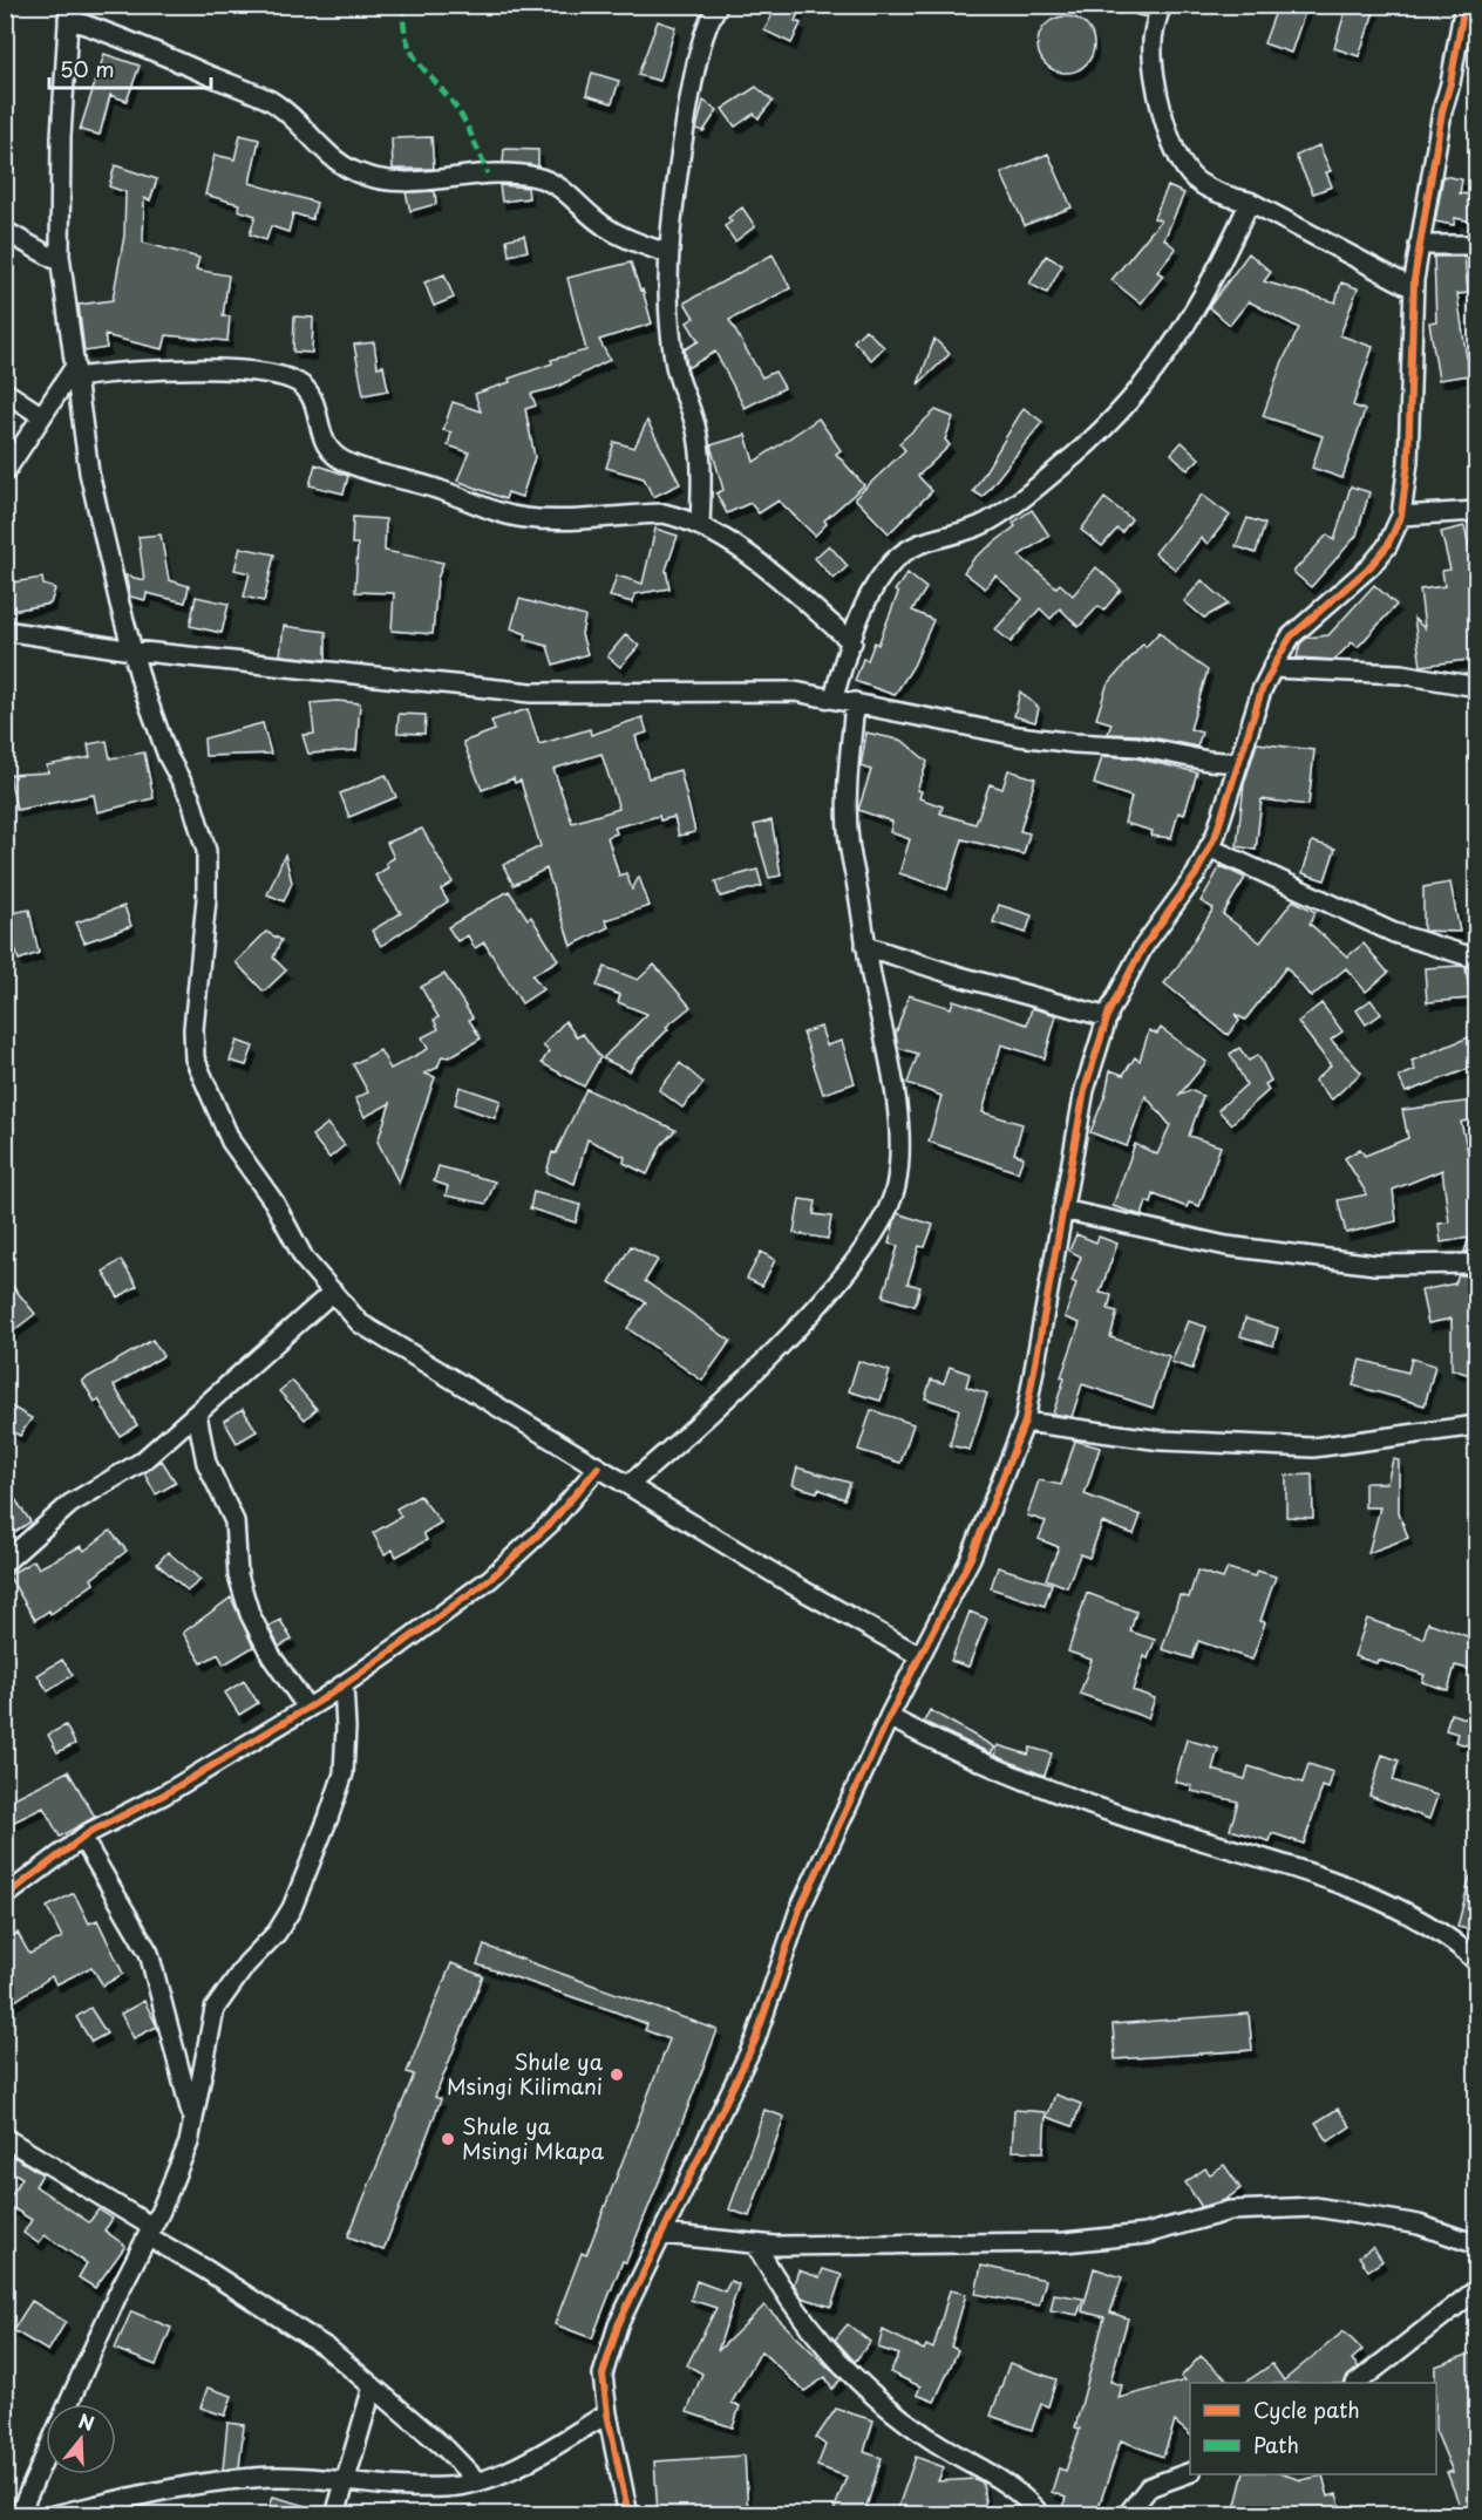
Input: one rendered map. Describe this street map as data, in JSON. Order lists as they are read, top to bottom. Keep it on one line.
{"places":["Shule ya Msingi Kilimani","Shule ya Msingi Mkapa"],"legend":["Cycle path","Path"],"scale_bar":"50 m","north":"top"}
